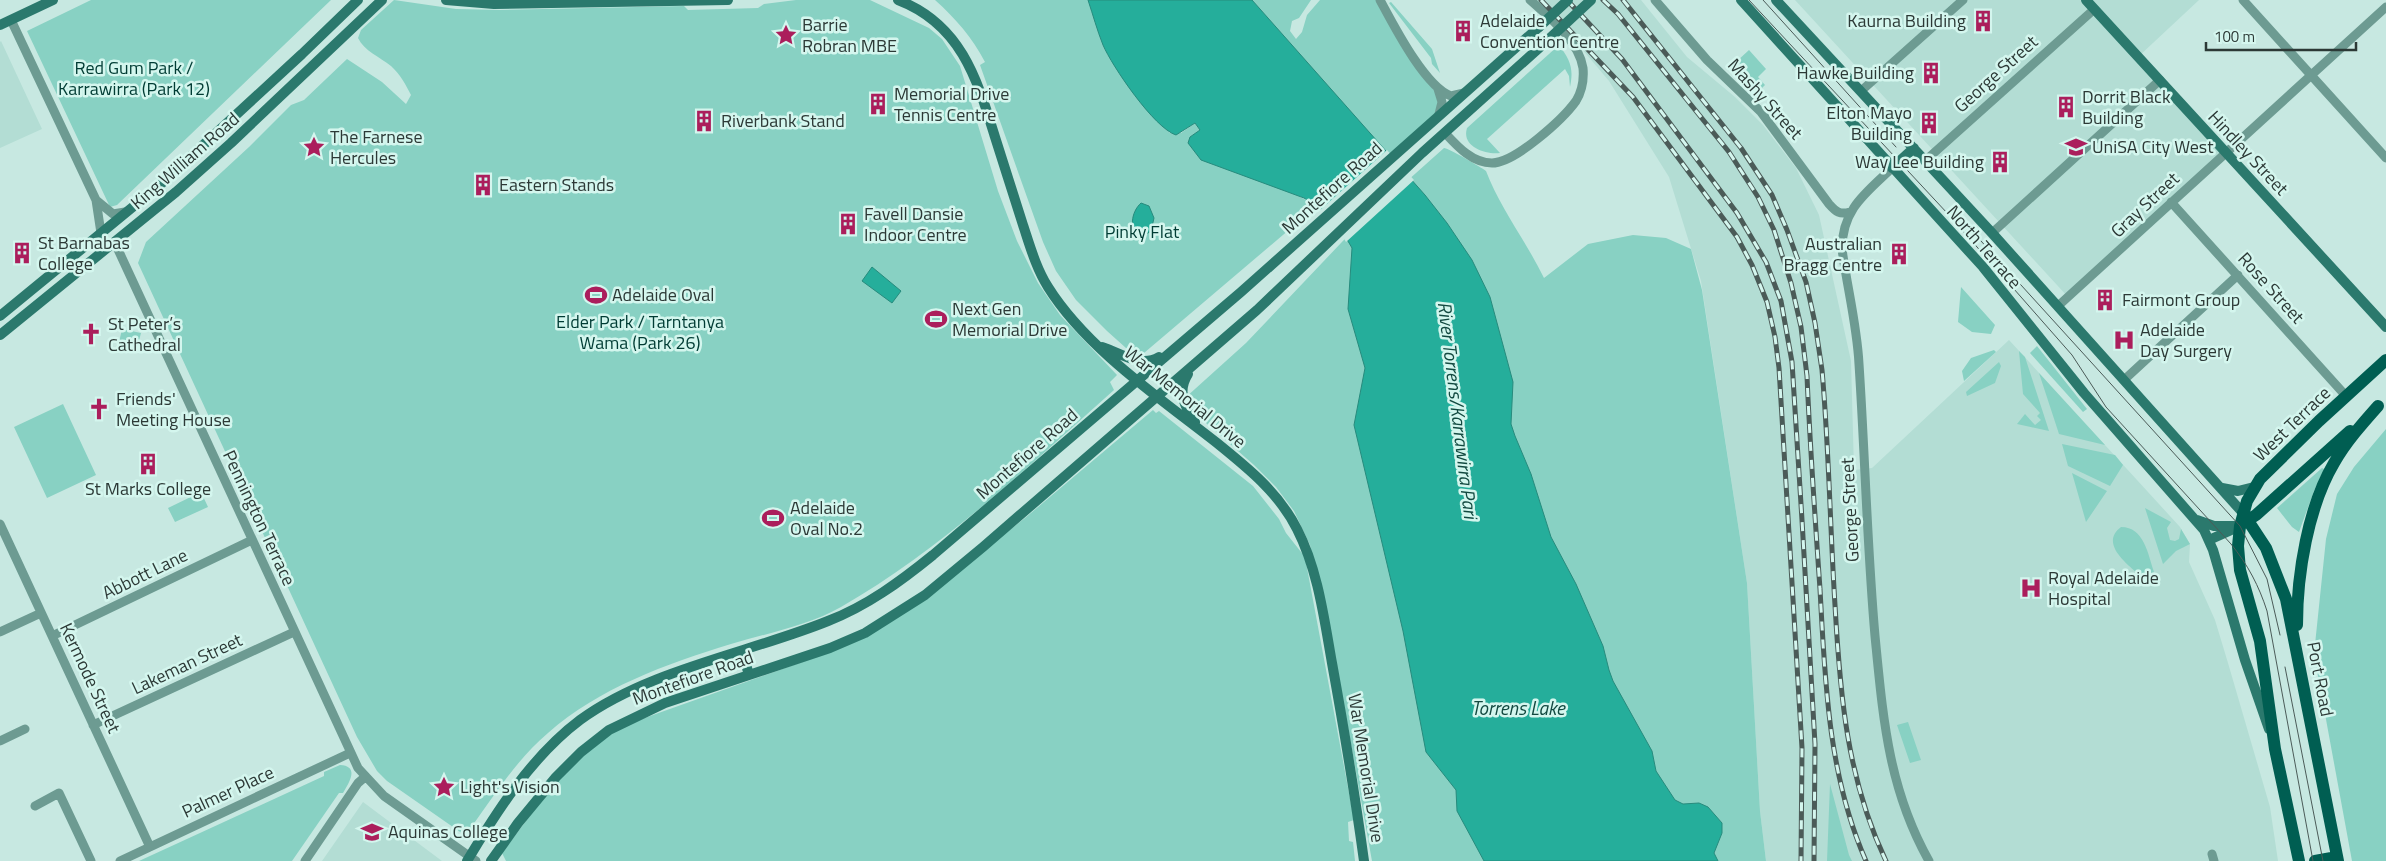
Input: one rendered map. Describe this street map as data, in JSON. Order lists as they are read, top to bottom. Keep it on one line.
{"streets":{"main road":["Hindley Street","King William Road","Montefiore Road","North Terrace","War Memorial Drive","West Terrace","Port Road"],"street":["George Street","Mashy Street","Gray Street","Rose Street","Pennington Terrace","Abbott Lane","Lakeman Street","Kermode Street","Palmer Place"]},"crossings":[["George Street","Mashy Street"],["George Street","North Terrace"],["Hindley Street","Gray Street"],["King William Road","Pennington Terrace"],["Montefiore Road","War Memorial Drive"],["Montefiore Road","Pennington Terrace"],["Gray Street","North Terrace"],["Gray Street","Rose Street"],["North Terrace","West Terrace"],["North Terrace","Port Road"],["Rose Street","West Terrace"],["West Terrace","Port Road"],["Pennington Terrace","Abbott Lane"],["Pennington Terrace","Lakeman Street"],["Pennington Terrace","Palmer Place"],["Abbott Lane","Kermode Street"],["Lakeman Street","Kermode Street"],["Kermode Street","Palmer Place"]],"water":["River Torrens/Karrawirra Pari","Torrens Lake"],"parks":["Red Gum Park / Karrawirra (Park 12)","Pinky Flat","Elder Park / Tarntanya Wama (Park 26)"],"places":{"building":["Kaurna Building","Adelaide Convention Centre","Hawke Building","Memorial Drive Tennis Centre","Dorrit Black Building","Riverbank Stand","Elton Mayo Building","Way Lee Building","Eastern Stands","Favell Dansie Indoor Centre","St Barnabas College","Australian Bragg Centre","Fairmont Group","St Marks College"],"place":["Barrie Robran MBE","The Farnese Hercules","Light's Vision"],"school or university":["UniSA City West","Aquinas College"],"sports":["Adelaide Oval","Next Gen Memorial Drive","Adelaide Oval No.2"],"church":["St Peter’s Cathedral","Friends' Meeting House"],"hospital":["Adelaide Day Surgery","Royal Adelaide Hospital"]},"scale_bar":"100 m"}
